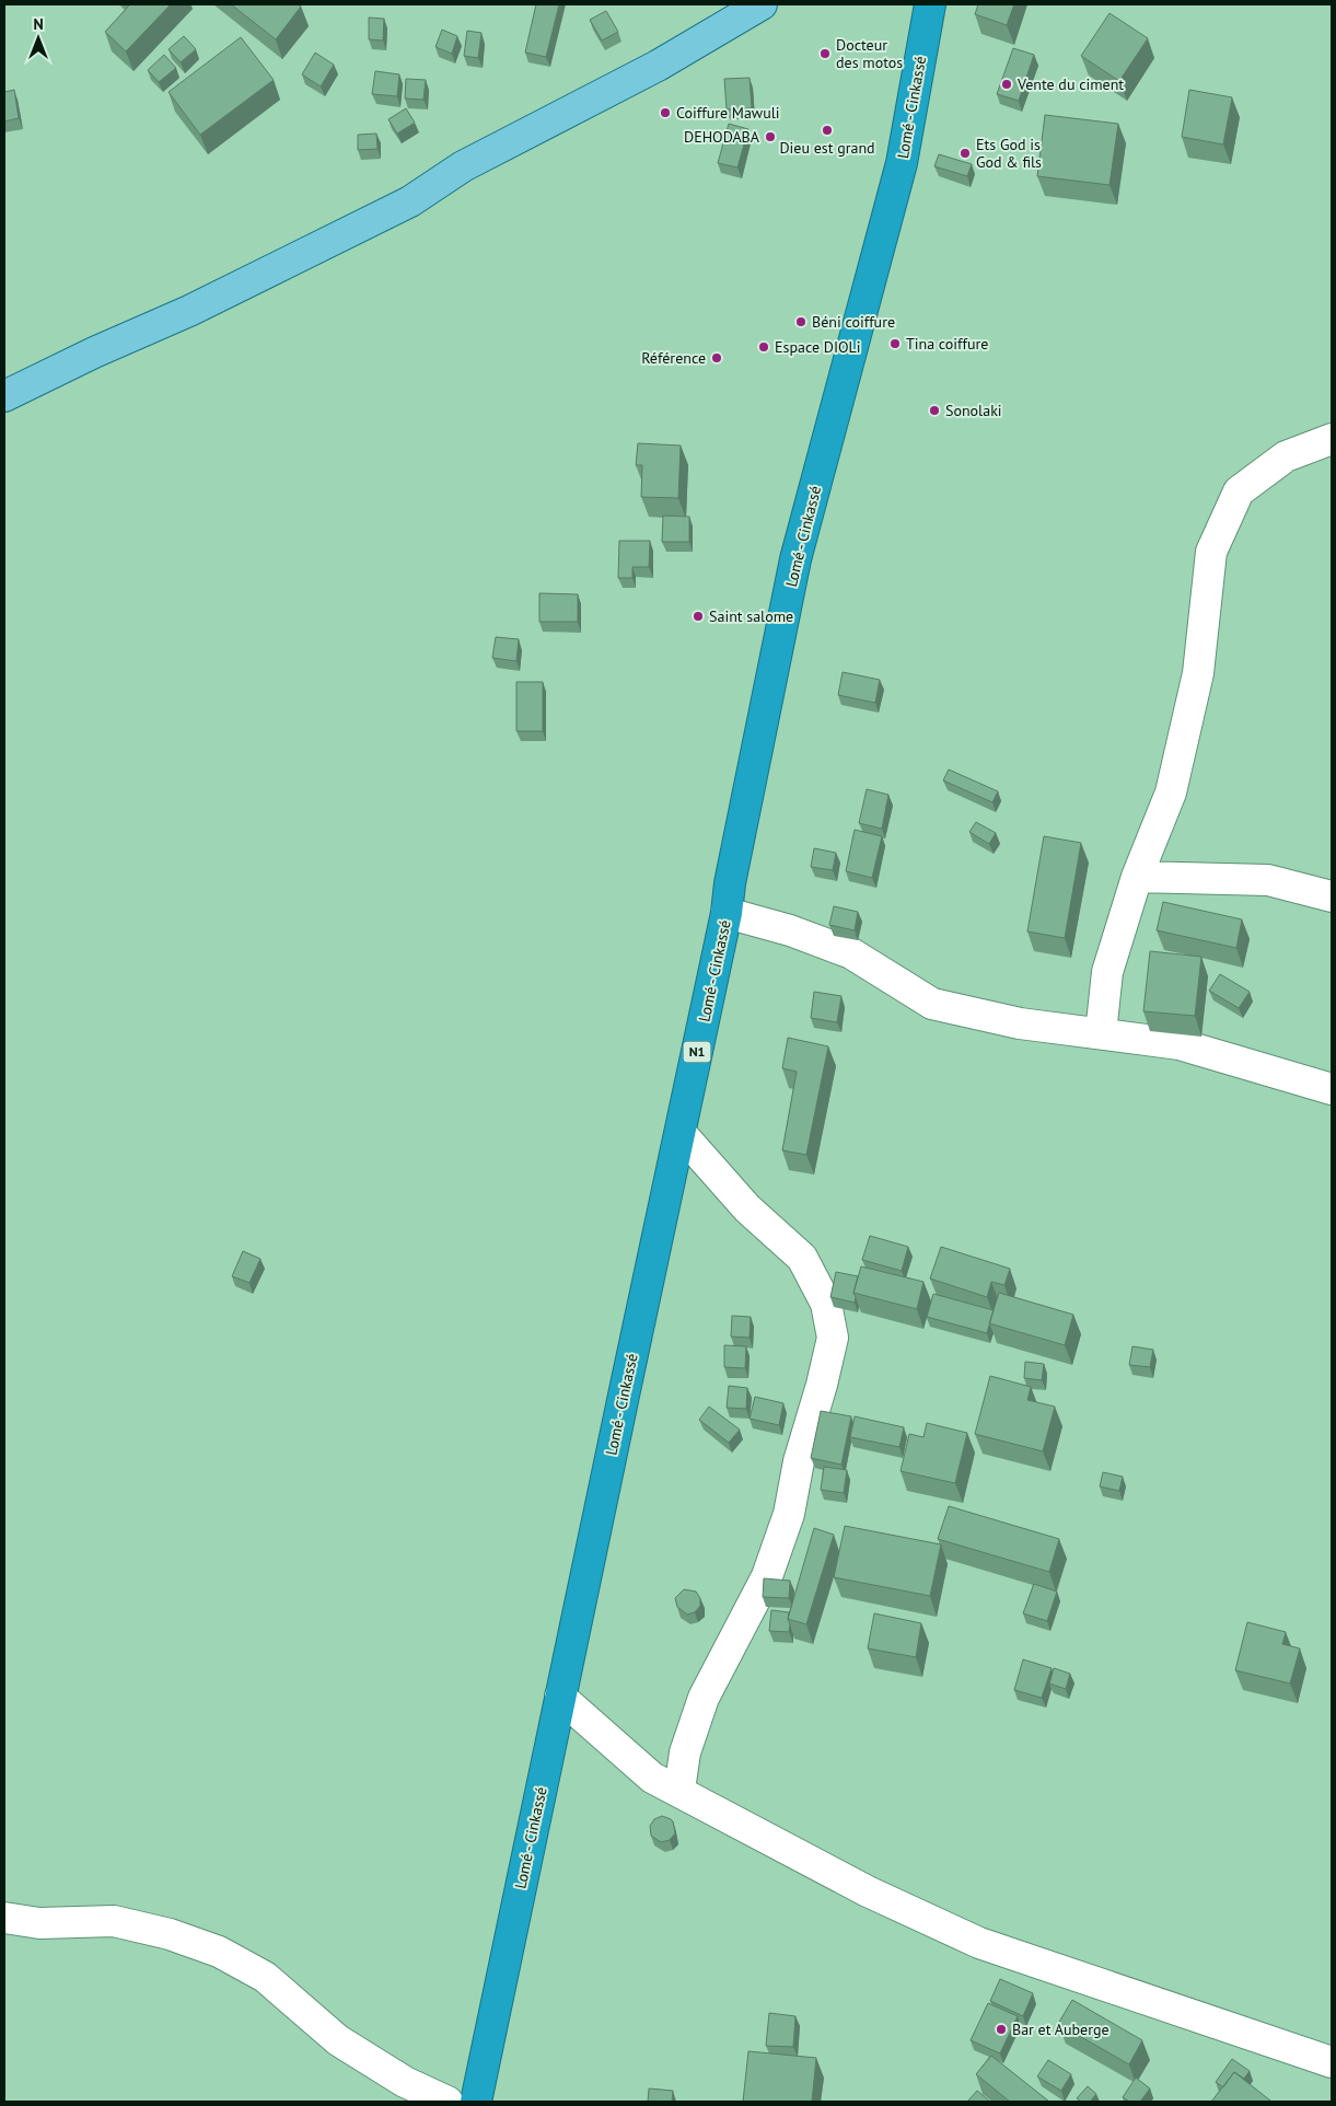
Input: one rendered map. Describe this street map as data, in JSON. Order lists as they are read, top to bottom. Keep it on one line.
{"streets":{"highway":["Lomé - Cinkassé","N1"]},"places":["Docteur des motos","Vente du ciment","Coiffure Mawuli","Dieu est grand","DEHODABA","Ets God is God & fils","Béni coiffure","Tina coiffure","Espace DIOLi","Référence","Sonolaki","Saint salome","Bar et Auberge"],"north":"top"}
